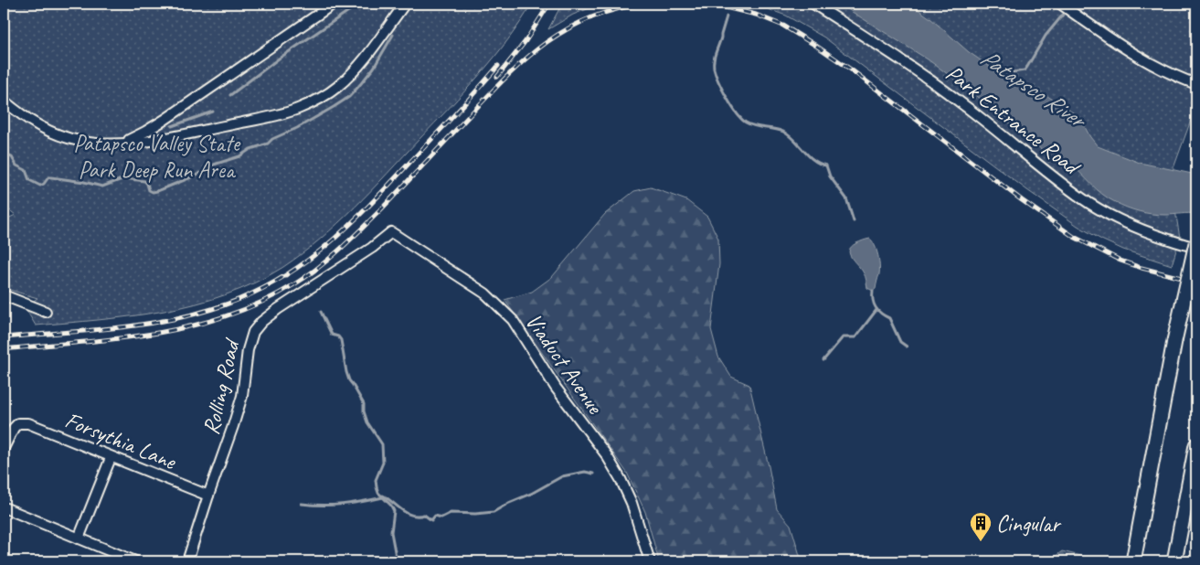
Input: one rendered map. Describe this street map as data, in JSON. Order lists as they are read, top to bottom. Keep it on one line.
{"streets":{"street":["Park Entrance Road","Viaduct Avenue","Rolling Road","Forsythia Lane"]},"crossings":[["Viaduct Avenue","Rolling Road"],["Rolling Road","Forsythia Lane"]],"water":["Patapsco River"],"parks":["Patapsco Valley State Park Deep Run Area"],"places":{"building":["Cingular"]}}
